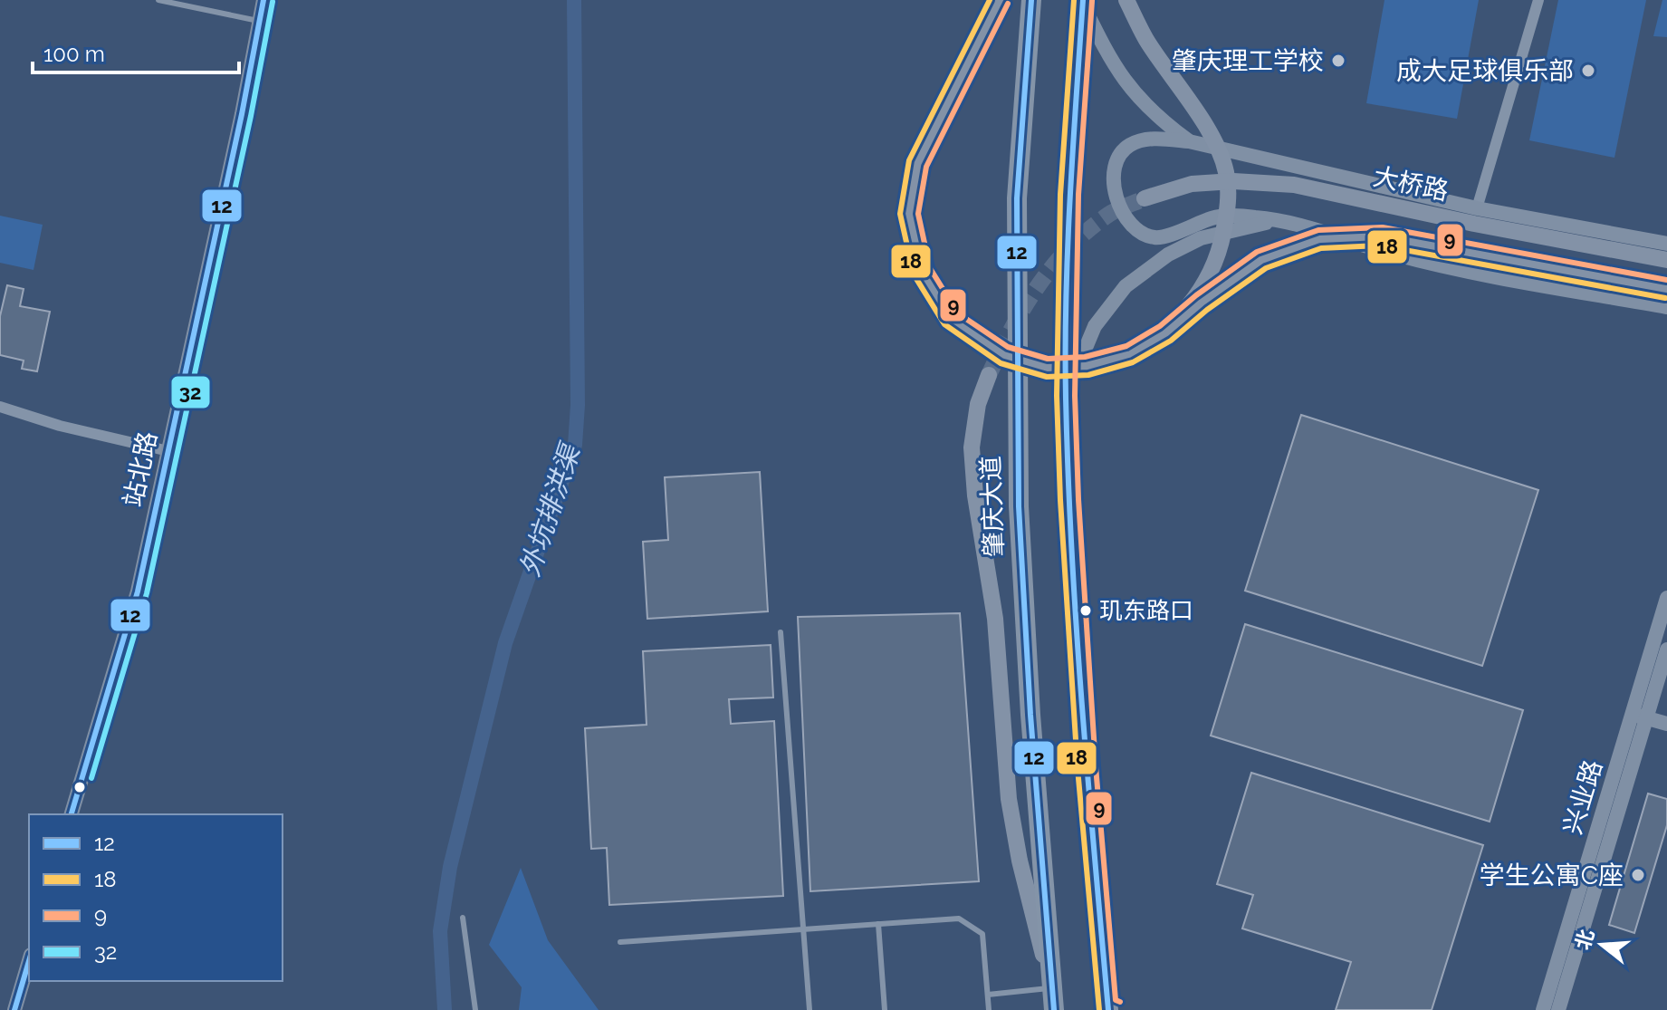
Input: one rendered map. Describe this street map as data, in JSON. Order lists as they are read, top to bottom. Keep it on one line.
{"streets":{"highway":["肇庆大道"],"main road":["大桥路"],"street":["站北路","兴业路"]},"water":["外坑排洪渠"],"places":["肇庆理工学校","成大足球俱乐部","玑东路口","学生公寓C座"],"lines":["transit line 12","transit line 18","transit line 9","transit line 32"],"legend":["12","18","9","32"],"scale_bar":"100 m","north":"left"}
